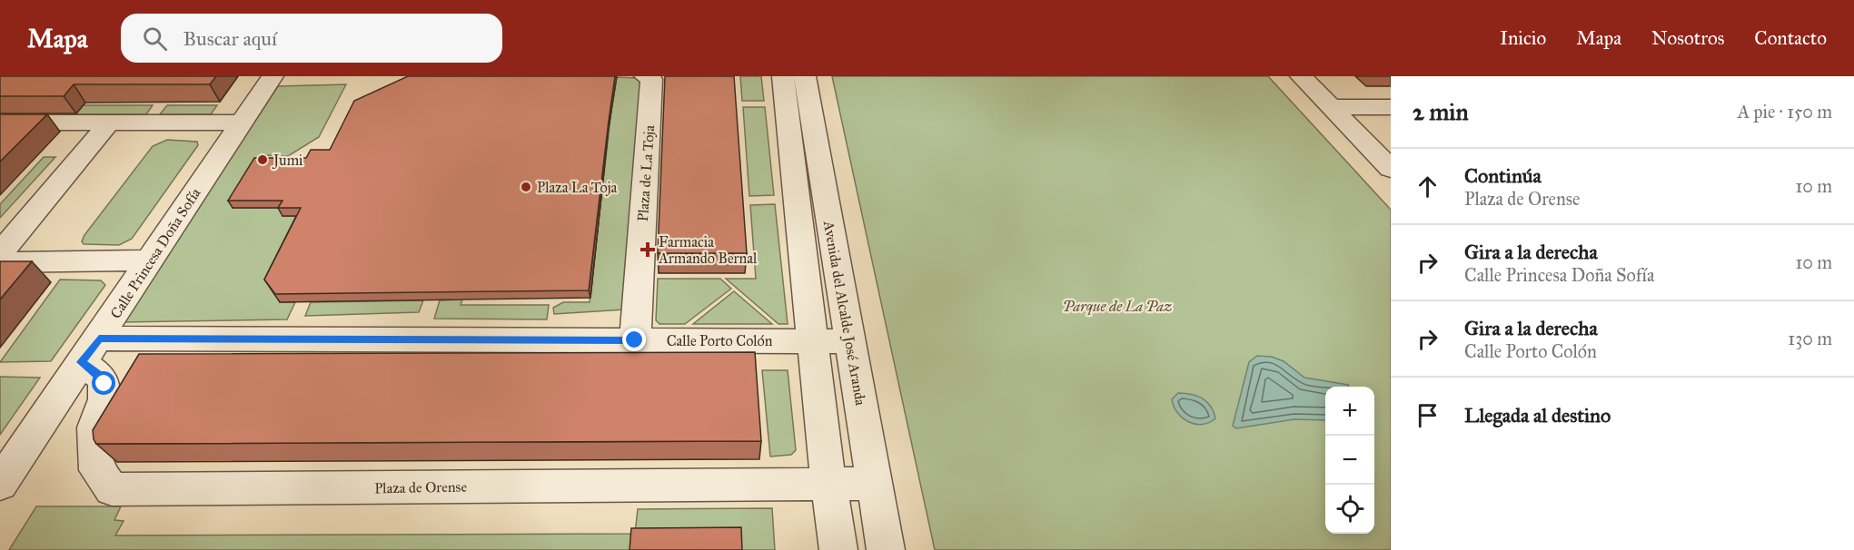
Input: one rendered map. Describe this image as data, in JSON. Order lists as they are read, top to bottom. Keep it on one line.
{"streets":{"street":["Plaza de La Toja","Calle Princesa Doña Sofía","Avenida del Alcalde José Aranda","Calle Porto Colón","Plaza de Orense"]},"crossings":[["Plaza de La Toja","Calle Porto Colón"],["Calle Princesa Doña Sofía","Calle Porto Colón"],["Calle Princesa Doña Sofía","Plaza de Orense"],["Avenida del Alcalde José Aranda","Calle Porto Colón"],["Avenida del Alcalde José Aranda","Plaza de Orense"],["Calle Porto Colón","Plaza de Orense"]],"parks":["Parque de La Paz"],"places":{"other":["Jumi","Plaza La Toja"],"health":["Farmacia Armando Bernal"]},"page":{"header":"Mapa","search":"Buscar aquí","nav":["Inicio","Mapa","Nosotros","Contacto"],"heading":["2 min","A pie · 150 m"],"list":[["Continúa","Plaza de Orense","10 m"],["Gira a la derecha","Calle Princesa Doña Sofía","10 m"],["Gira a la derecha","Calle Porto Colón","130 m"],"Llegada al destino"],"map_buttons":["+","−"]}}
